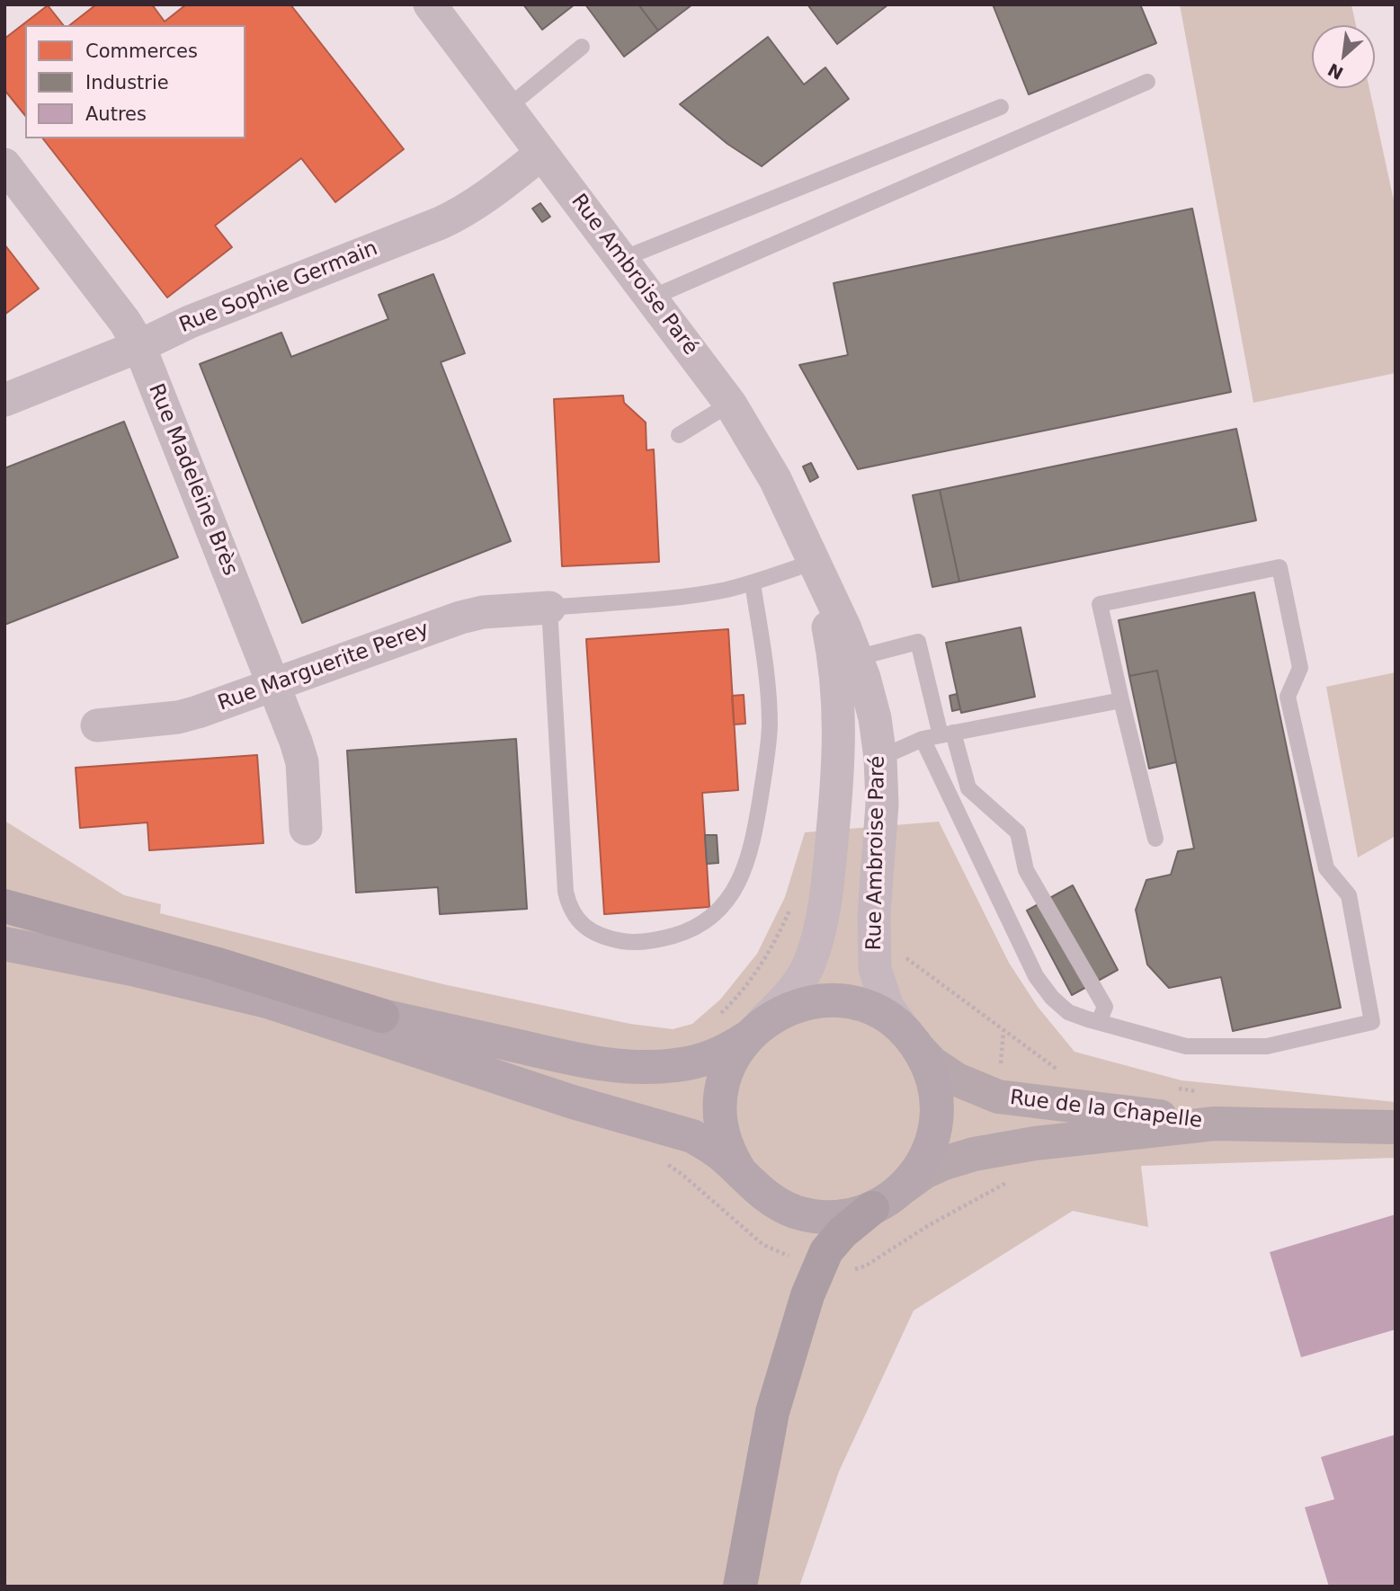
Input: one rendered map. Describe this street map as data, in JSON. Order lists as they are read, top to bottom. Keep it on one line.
{"streets":{"street":["Rue Ambroise Paré","Rue Sophie Germain","Rue Madeleine Brès","Rue Marguerite Perey","Rue de la Chapelle"]},"crossings":[["Rue Ambroise Paré","Rue Sophie Germain"],["Rue Ambroise Paré","Rue de la Chapelle"],["Rue Sophie Germain","Rue Madeleine Brès"],["Rue Madeleine Brès","Rue Marguerite Perey"]],"legend":["Commerces","Industrie","Autres"],"north":"bottom left"}
